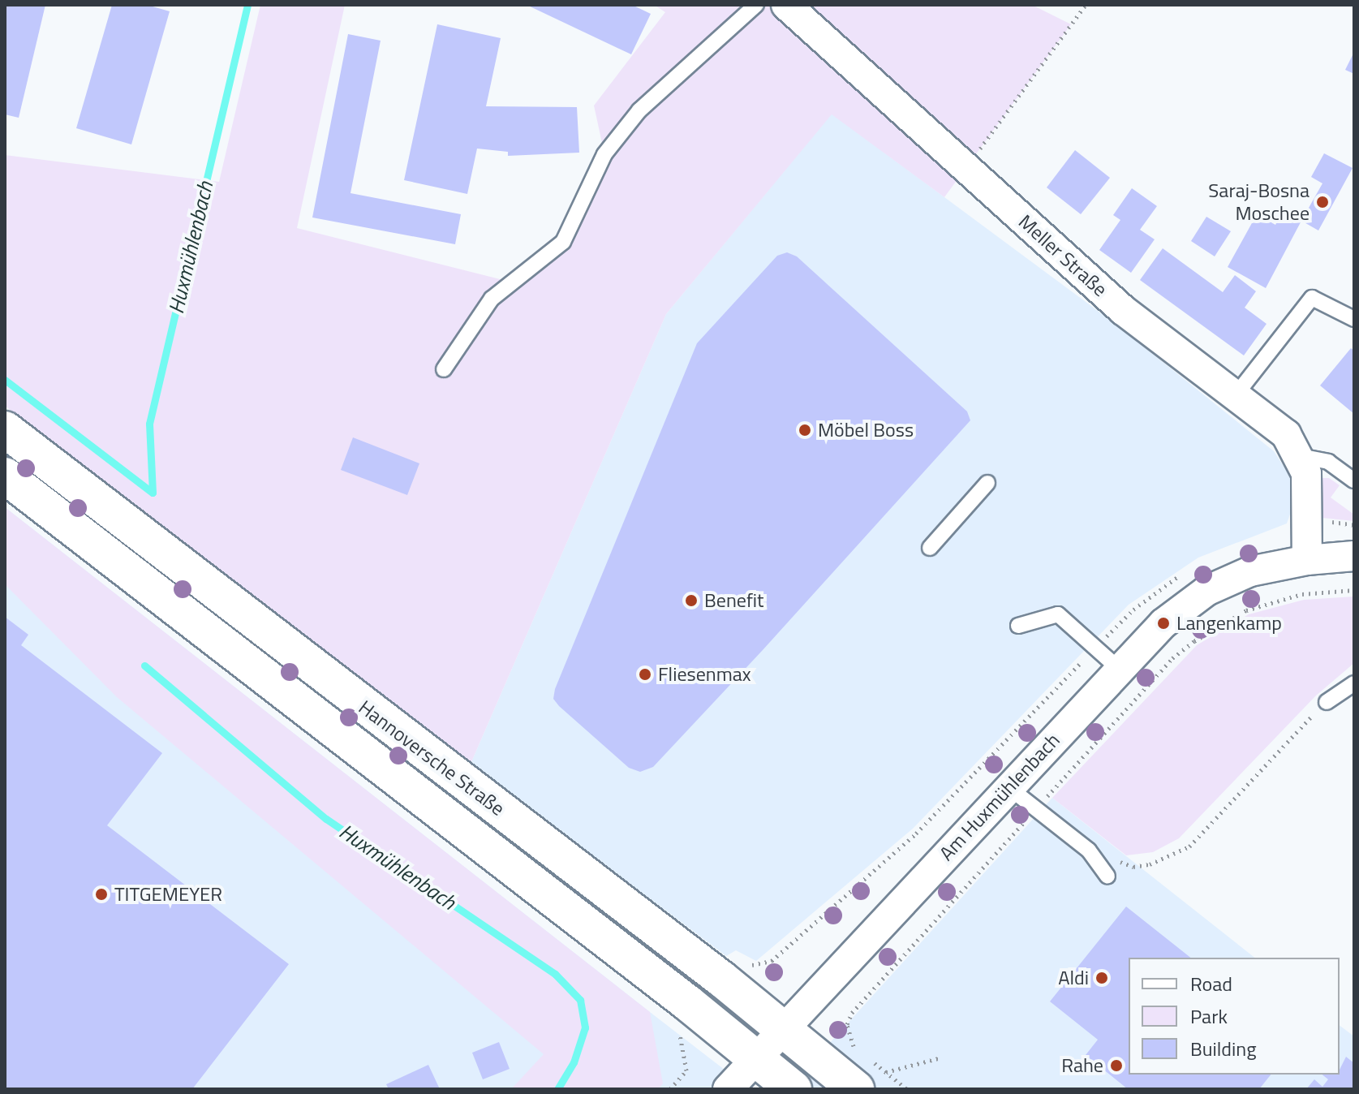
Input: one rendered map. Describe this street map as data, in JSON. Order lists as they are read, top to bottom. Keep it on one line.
{"streets":{"main road":["Hannoversche Straße"],"street":["Meller Straße","Am Huxmühlenbach"]},"crossings":[["Hannoversche Straße","Am Huxmühlenbach"]],"water":["Huxmühlenbach"],"places":["Saraj-Bosna Moschee","Möbel Boss","Benefit","Langenkamp","Fliesenmax","TITGEMEYER","Aldi","Rahe"],"legend":["Road","Park","Building"]}
